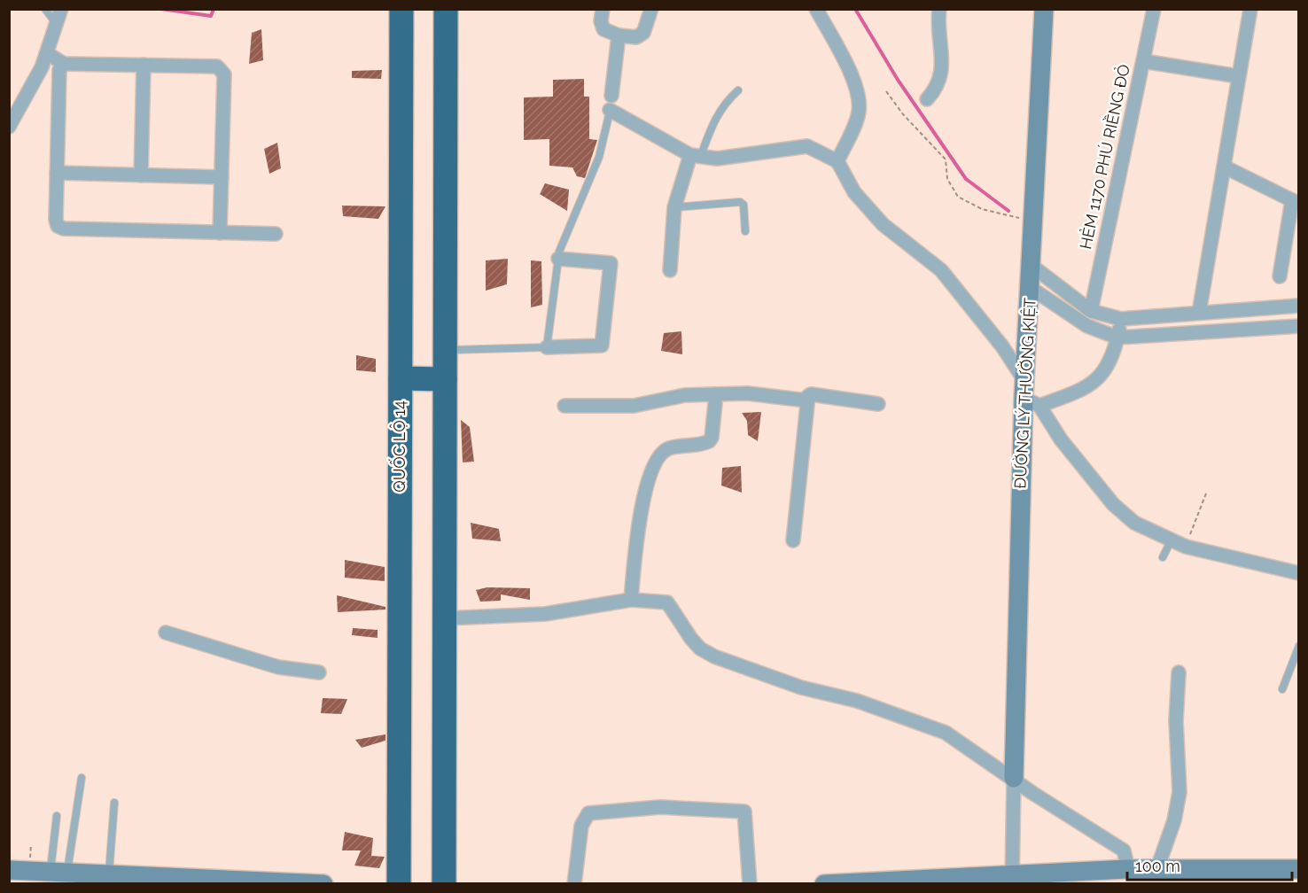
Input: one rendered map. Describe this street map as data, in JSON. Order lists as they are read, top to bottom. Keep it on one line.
{"streets":{"highway":["QUỐC LỘ 14"],"street":["HẺM 1170 PHÚ RIỀNG ĐỎ","ĐƯỜNG LÝ THƯỜNG KIỆT"]},"scale_bar":"100 m"}
